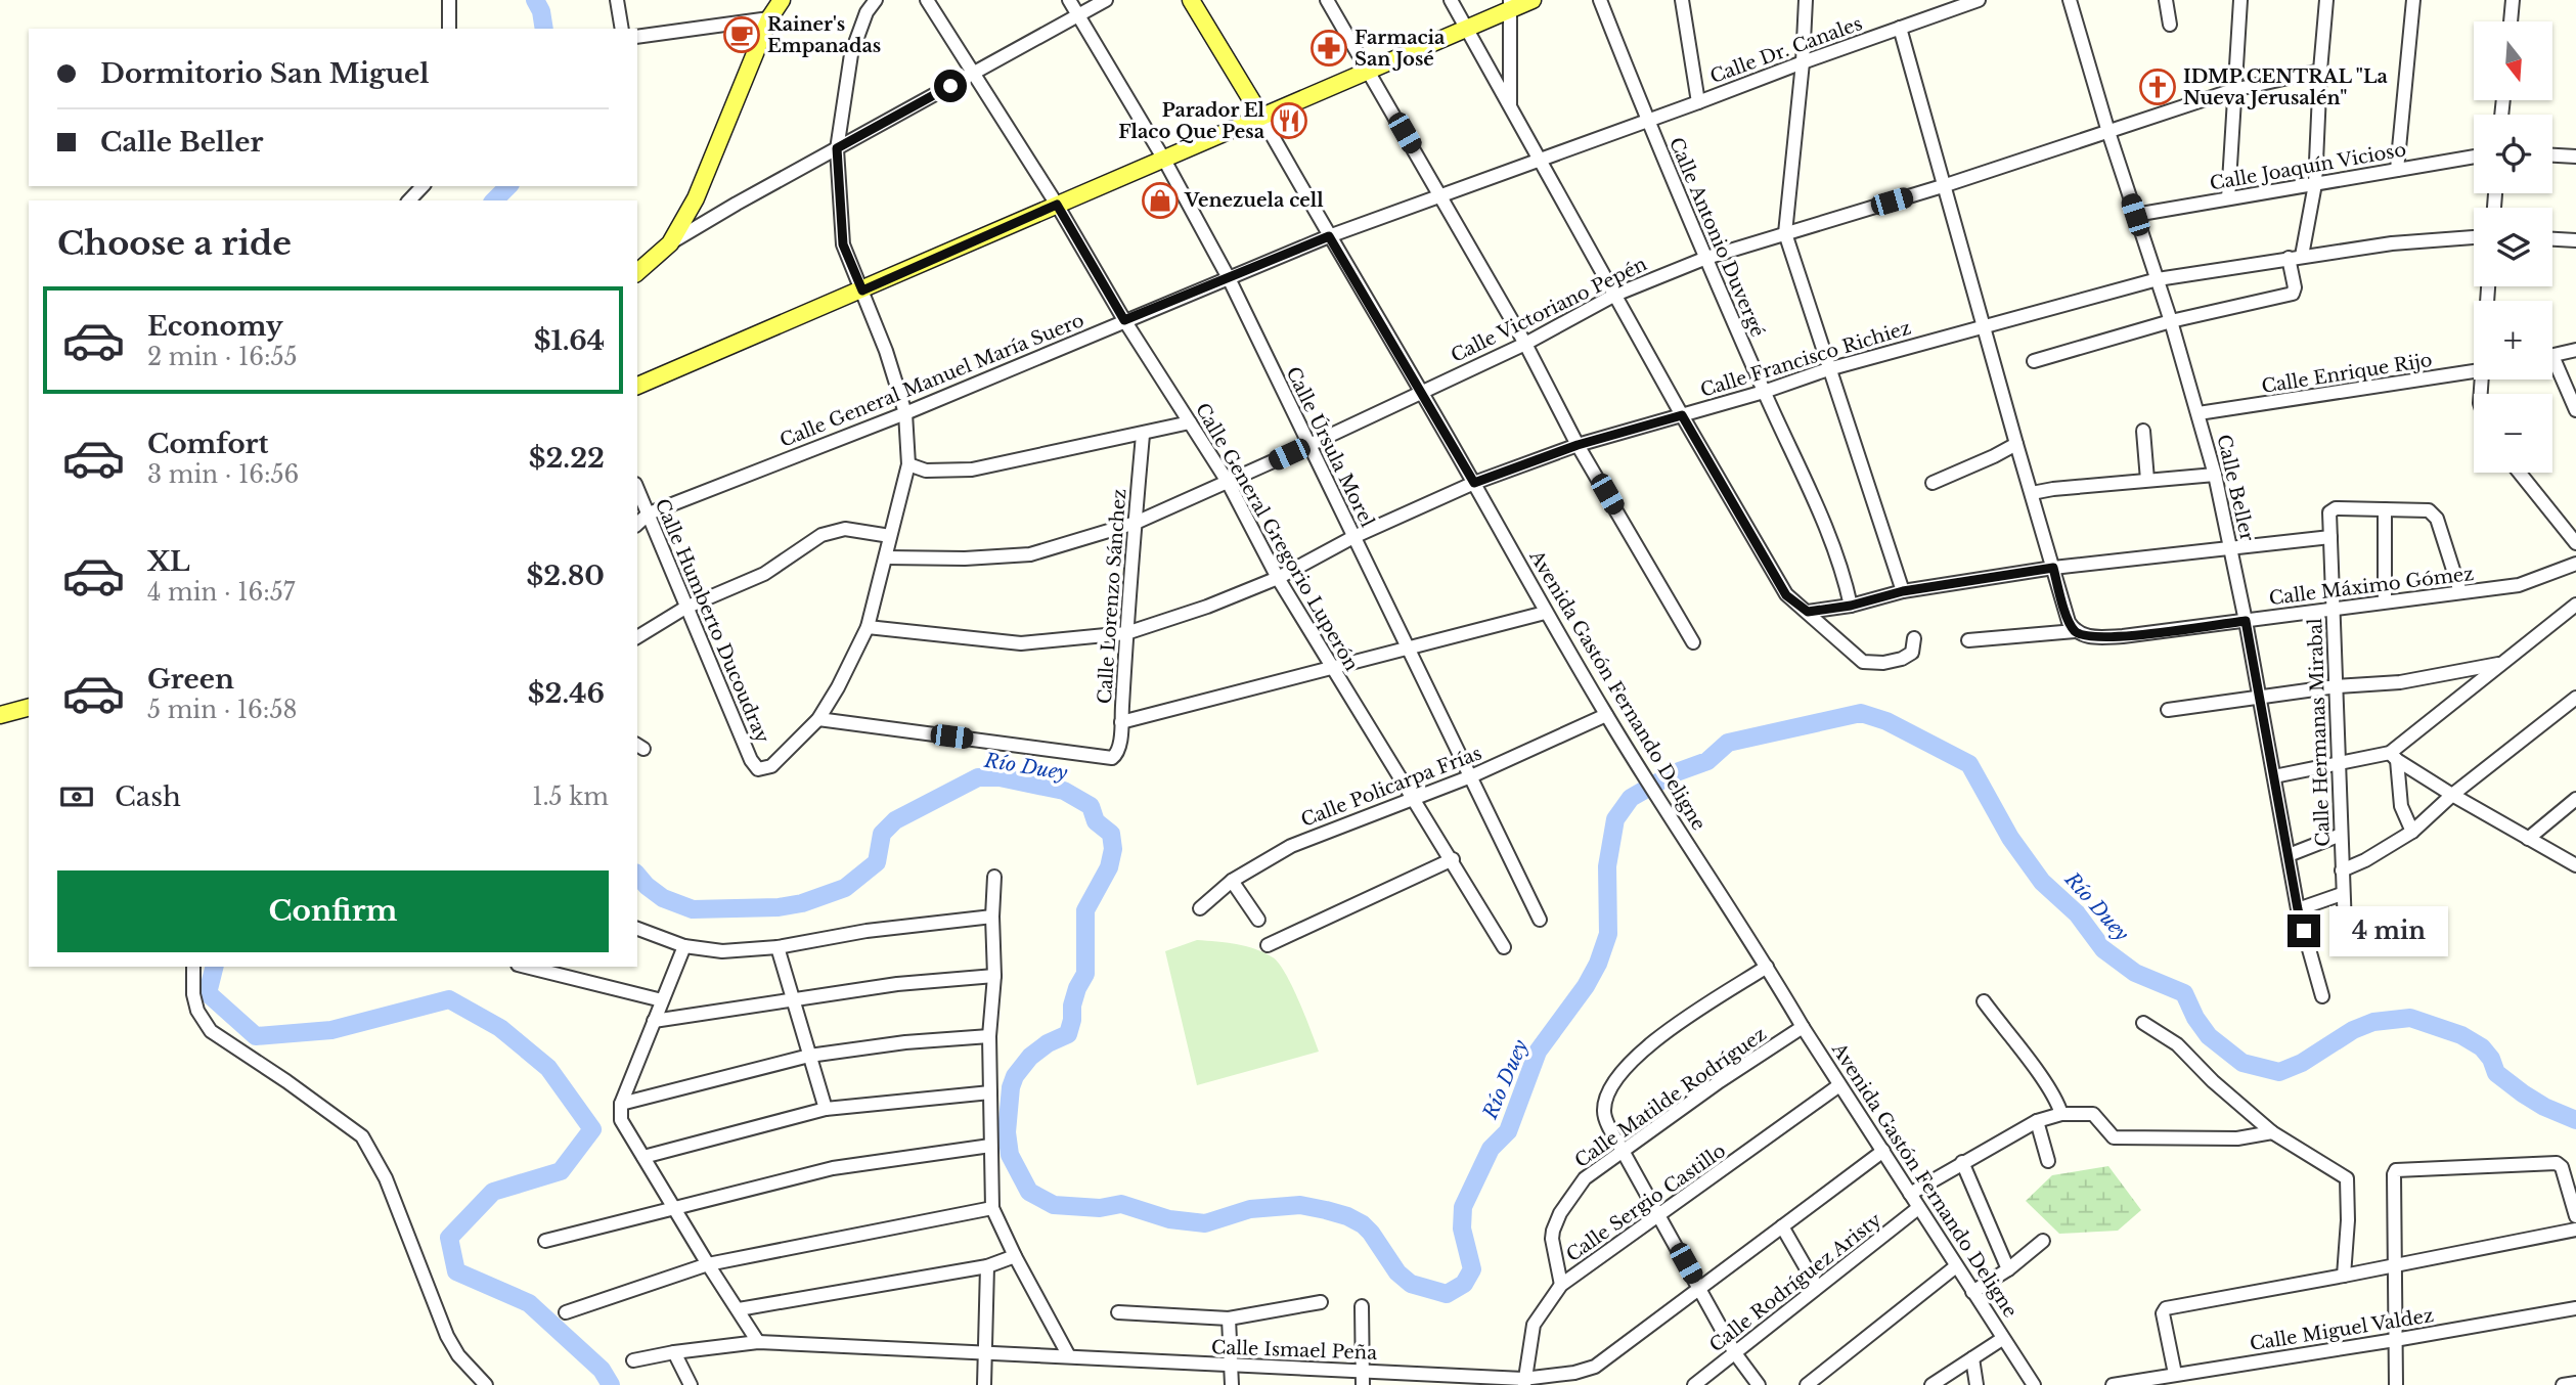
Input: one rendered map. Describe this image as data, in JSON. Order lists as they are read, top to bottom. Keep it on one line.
{"streets":{"main road":["Avenida Gastón Fernando Deligne"],"street":["Calle Dr. Canales","Calle Joaquín Vicioso","Calle Antonio Duvergé","Calle Victoriano Pepén","Calle Francisco Richiez","Calle Enrique Rijo","Calle General Manuel María Suero","Calle Úrsula Morel","Calle Beller","Calle General Gregorio Luperón","Calle Máximo Gómez","Calle Lorenzo Sánchez","Calle Humberto Ducoudray","Calle Hermanas Mirabal","Calle Policarpa Frías","Calle Matilde Rodríguez","Calle Sergio Castillo","Calle Rodríguez Aristy","Calle Miguel Valdez","Calle Ismael Peña"]},"crossings":[["Calle Dr. Canales","Calle Antonio Duvergé"],["Calle Dr. Canales","Calle General Manuel María Suero"],["Calle Joaquín Vicioso","Calle Beller"],["Calle Antonio Duvergé","Calle Victoriano Pepén"],["Calle Antonio Duvergé","Calle Francisco Richiez"],["Calle Antonio Duvergé","Calle General Manuel María Suero"],["Calle Victoriano Pepén","Calle Úrsula Morel"],["Calle Victoriano Pepén","Calle Beller"],["Calle Victoriano Pepén","Calle General Gregorio Luperón"],["Calle Victoriano Pepén","Calle Lorenzo Sánchez"],["Calle Victoriano Pepén","Avenida Gastón Fernando Deligne"],["Calle Francisco Richiez","Calle Úrsula Morel"],["Calle Francisco Richiez","Calle Beller"],["Calle Francisco Richiez","Calle General Gregorio Luperón"],["Calle Francisco Richiez","Calle Lorenzo Sánchez"],["Calle Francisco Richiez","Avenida Gastón Fernando Deligne"],["Calle Enrique Rijo","Calle Beller"],["Calle General Manuel María Suero","Calle Úrsula Morel"],["Calle General Manuel María Suero","Calle General Gregorio Luperón"],["Calle General Manuel María Suero","Calle Humberto Ducoudray"],["Calle General Manuel María Suero","Avenida Gastón Fernando Deligne"],["Calle Úrsula Morel","Calle Policarpa Frías"],["Calle Beller","Calle Máximo Gómez"],["Calle General Gregorio Luperón","Calle Policarpa Frías"],["Calle Máximo Gómez","Calle Hermanas Mirabal"],["Calle Lorenzo Sánchez","Calle Humberto Ducoudray"],["Avenida Gastón Fernando Deligne","Calle Policarpa Frías"],["Avenida Gastón Fernando Deligne","Calle Matilde Rodríguez"],["Avenida Gastón Fernando Deligne","Calle Sergio Castillo"],["Avenida Gastón Fernando Deligne","Calle Rodríguez Aristy"],["Avenida Gastón Fernando Deligne","Calle Ismael Peña"],["Calle Matilde Rodríguez","Calle Sergio Castillo"],["Calle Sergio Castillo","Calle Ismael Peña"]],"water":["Río Duey"],"places":{"cafe":["Rainer's Empanadas"],"pharmacy":["Farmacia San José"],"church":["IDMP CENTRAL \"La Nueva Jerusalén\""],"restaurant":["Parador El Flaco Que Pesa"],"shop":["Venezuela cell"]},"north":"bottom","page":{"map_buttons":["+","−"],"banner":["Dormitorio San Miguel","Calle Beller"],"heading":"Choose a ride","list":[{"name":"Economy","note":"2 min · 16:55","value":"$1.64"},{"name":"Comfort","note":"3 min · 16:56","value":"$2.22"},{"name":"XL","note":"4 min · 16:57","value":"$2.80"},{"name":"Green","note":"5 min · 16:58","value":"$2.46"}],"pay":["Cash","1.5 km"],"buttons":"Confirm","bubble":"4 min"}}
